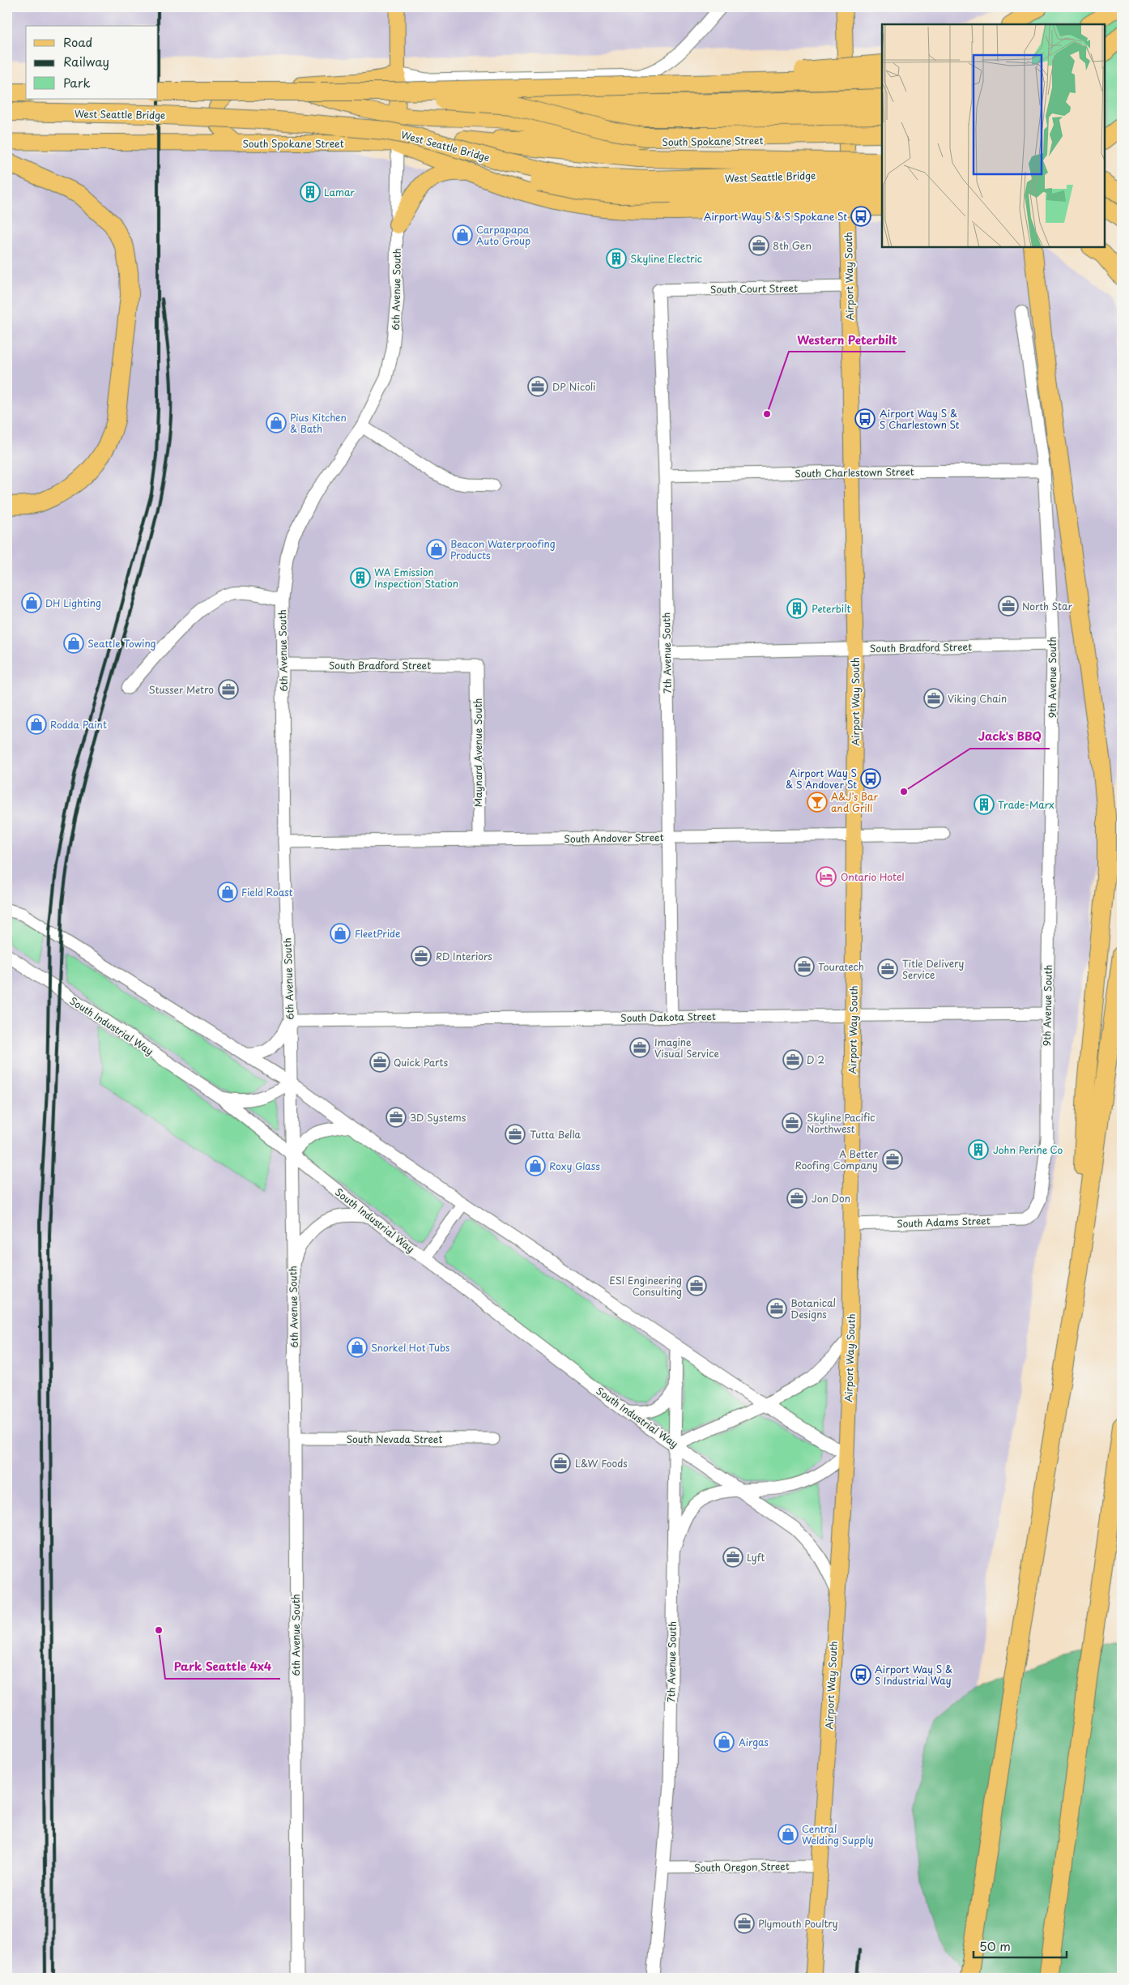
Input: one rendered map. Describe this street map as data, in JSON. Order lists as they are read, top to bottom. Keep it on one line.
{"streets":{"highway":["West Seattle Bridge"],"main road":["South Spokane Street","Airport Way South","6th Avenue South"],"street":["South Court Street","South Charlestown Street","South Bradford Street","7th Avenue South","9th Avenue South","Maynard Avenue South","South Andover Street","South Dakota Street","South Industrial Way","South Adams Street","South Nevada Street","South Oregon Street"]},"crossings":[["South Spokane Street","Airport Way South"],["South Spokane Street","6th Avenue South"],["Airport Way South","South Court Street"],["Airport Way South","South Charlestown Street"],["Airport Way South","South Bradford Street"],["Airport Way South","South Andover Street"],["Airport Way South","South Dakota Street"],["Airport Way South","South Industrial Way"],["Airport Way South","South Adams Street"],["Airport Way South","South Oregon Street"],["South Court Street","7th Avenue South"],["6th Avenue South","South Bradford Street"],["6th Avenue South","South Andover Street"],["6th Avenue South","South Dakota Street"],["6th Avenue South","South Industrial Way"],["6th Avenue South","South Nevada Street"],["South Charlestown Street","7th Avenue South"],["South Charlestown Street","9th Avenue South"],["South Bradford Street","7th Avenue South"],["South Bradford Street","9th Avenue South"],["South Bradford Street","Maynard Avenue South"],["7th Avenue South","South Andover Street"],["7th Avenue South","South Dakota Street"],["7th Avenue South","South Industrial Way"],["7th Avenue South","South Oregon Street"],["9th Avenue South","South Dakota Street"],["9th Avenue South","South Adams Street"],["Maynard Avenue South","South Andover Street"]],"places":{"building":["Lamar","Skyline Electric","WA Emission Inspection Station","Peterbilt","Trade-Marx","John Perine Co"],"bus stop":["Airport Way S & S Spokane St","Airport Way S & S Charlestown St","Airport Way S & S Andover St","Airport Way S & S Industrial Way"],"shop":["Carpapapa Auto Group","Pius Kitchen & Bath","Beacon Waterproofing Products","DH Lighting","Seattle Towing","Rodda Paint","Field Roast","FleetPride","Roxy Glass","Snorkel Hot Tubs","Airgas","Central Welding Supply"],"office":["8th Gen","DP Nicoli","North Star","Stusser Metro","Viking Chain","RD Interiors","Touratech","Title Delivery Service","Imagine Visual Service","D 2","Quick Parts","3D Systems","Skyline Pacific Northwest","Tutta Bella","A Better Roofing Company","Jon Don","ESI Engineering Consulting","Botanical Designs","L&W Foods","Lyft","Plymouth Poultry"],"other":["Western Peterbilt","Jack's BBQ","Park Seattle 4x4"],"bar":["A&J's Bar and Grill"],"hotel":["Ontario Hotel"]},"legend":["Road","Railway","Park"],"scale_bar":"50 m"}
